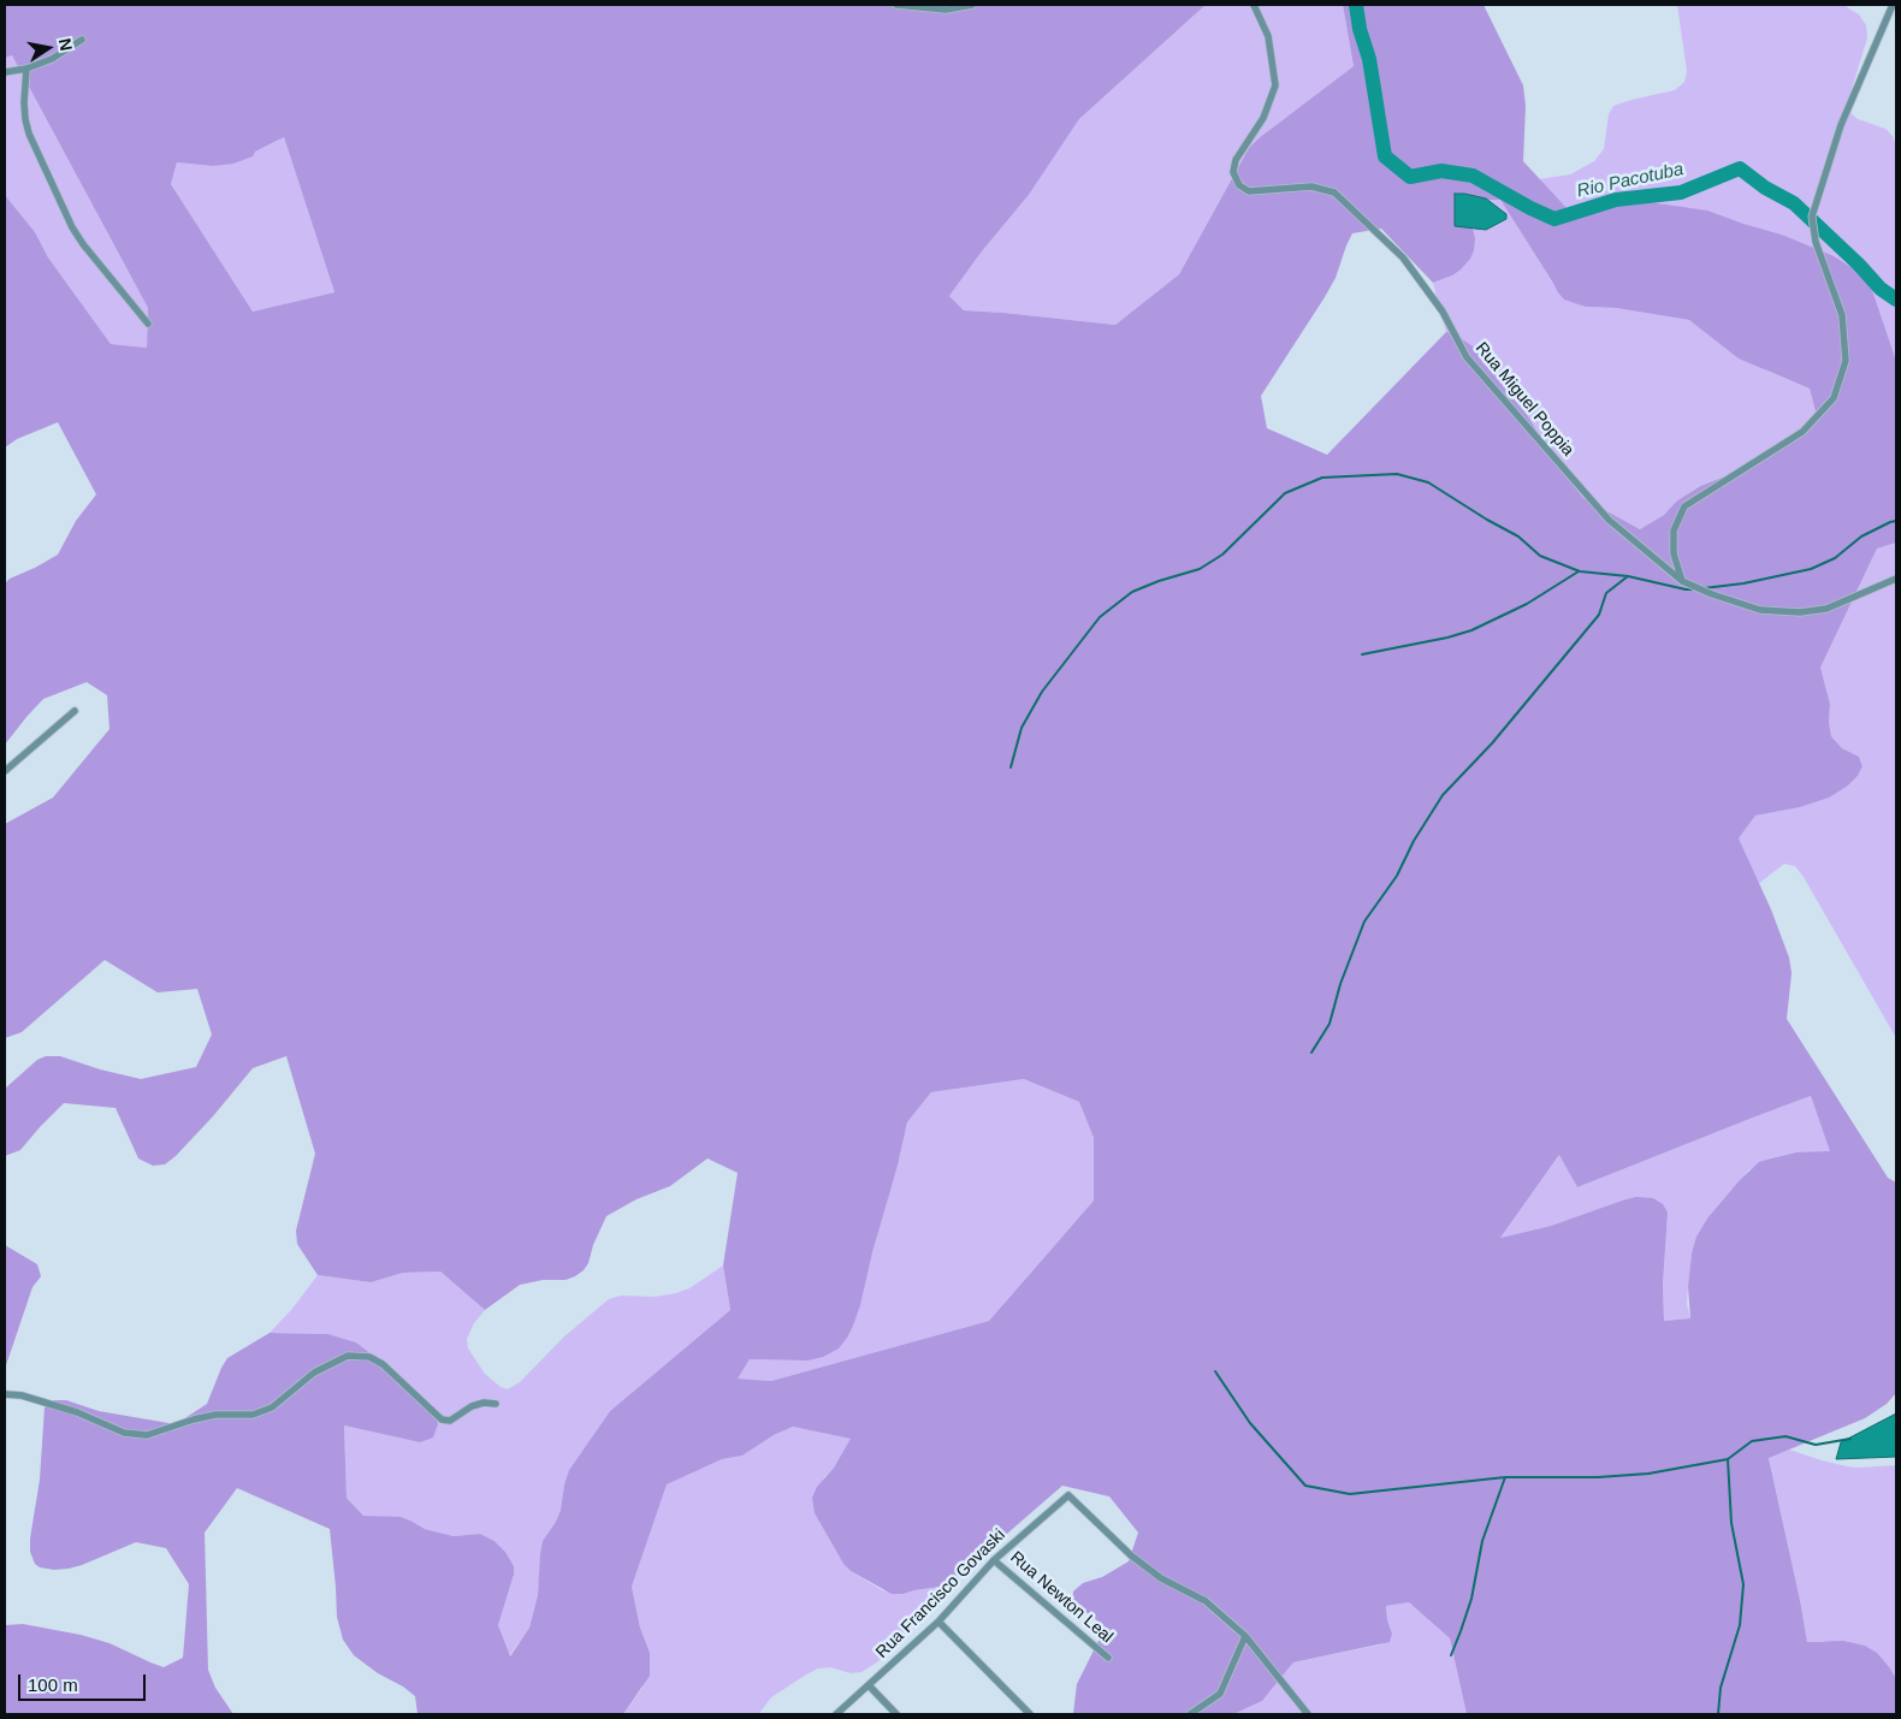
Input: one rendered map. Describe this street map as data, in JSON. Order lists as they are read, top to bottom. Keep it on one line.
{"streets":{"street":["Rua Miguel Poppia","Rua Francisco Govaski","Rua Newton Leal"]},"crossings":[["Rua Francisco Govaski","Rua Newton Leal"]],"water":["Rio Pacotuba"],"scale_bar":"100 m","north":"right"}
